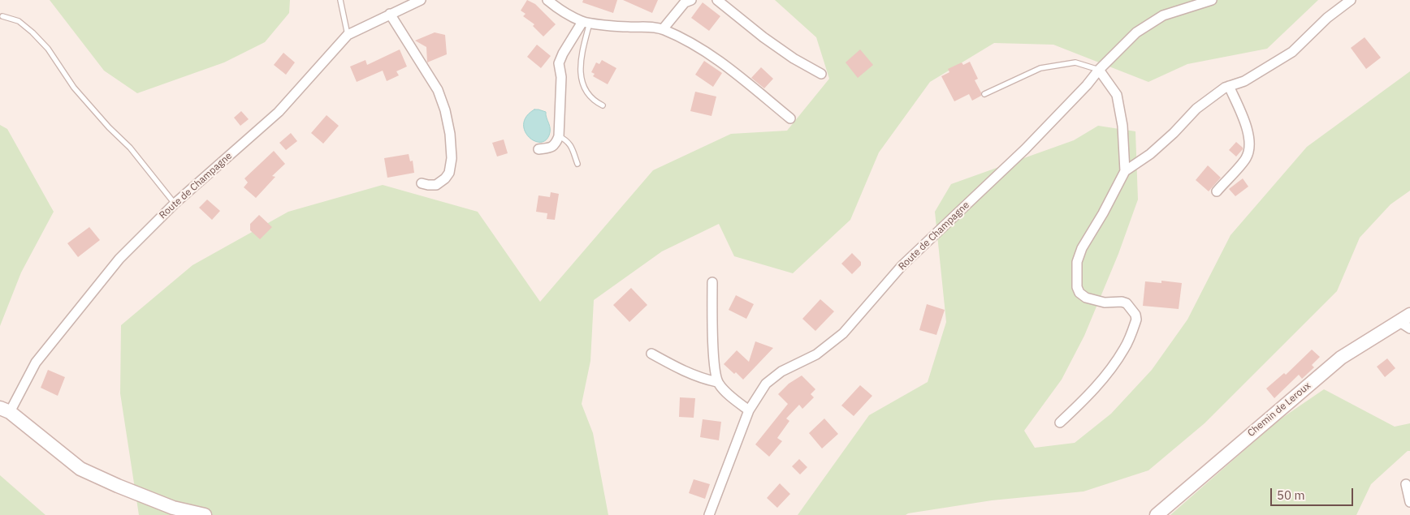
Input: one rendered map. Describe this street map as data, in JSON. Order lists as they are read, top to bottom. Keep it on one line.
{"streets":{"street":["Route de Champagne","Chemin de Leroux"]},"scale_bar":"50 m"}
